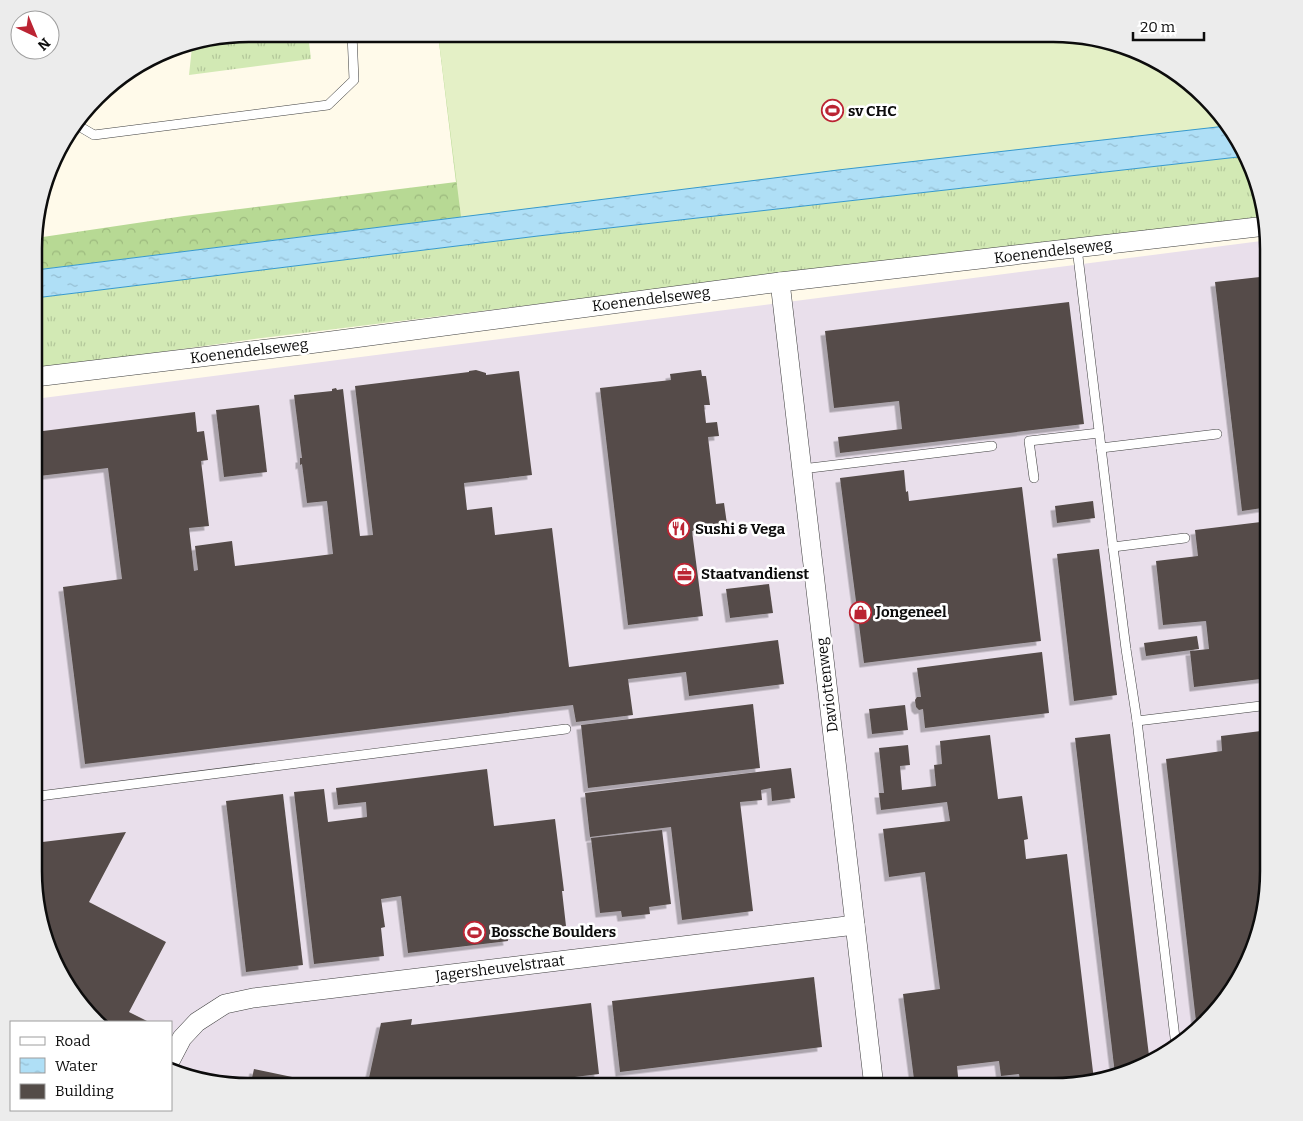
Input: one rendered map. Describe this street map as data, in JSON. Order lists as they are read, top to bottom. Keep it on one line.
{"streets":{"street":["Koenendelseweg","Daviottenweg","Jagersheuvelstraat"]},"crossings":[["Koenendelseweg","Daviottenweg"],["Daviottenweg","Jagersheuvelstraat"]],"places":{"sports":["sv CHC","Bossche Boulders"],"restaurant":["Sushi & Vega"],"office":["Staatvandienst"],"shop":["Jongeneel"]},"legend":["Road","Water","Building"],"scale_bar":"20 m","north":"bottom right"}
